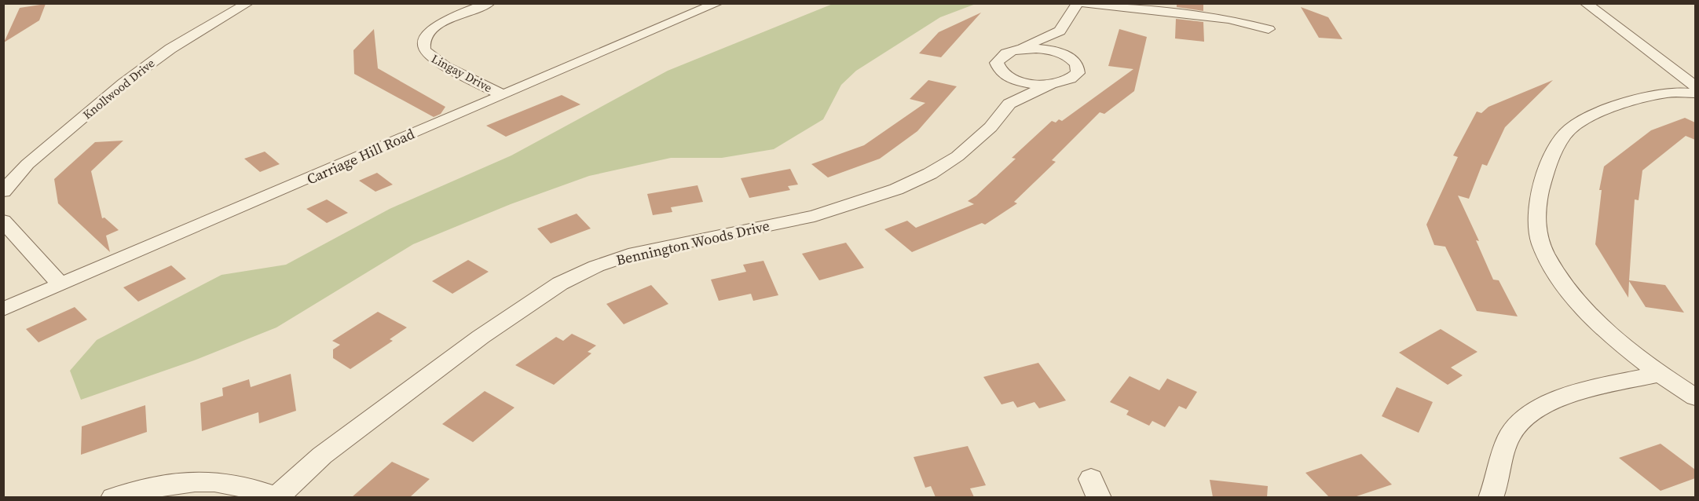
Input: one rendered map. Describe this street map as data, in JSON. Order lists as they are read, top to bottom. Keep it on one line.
{"streets":{"street":["Lingay Drive","Knollwood Drive","Carriage Hill Road","Bennington Woods Drive"]},"crossings":[["Lingay Drive","Carriage Hill Road"]]}
